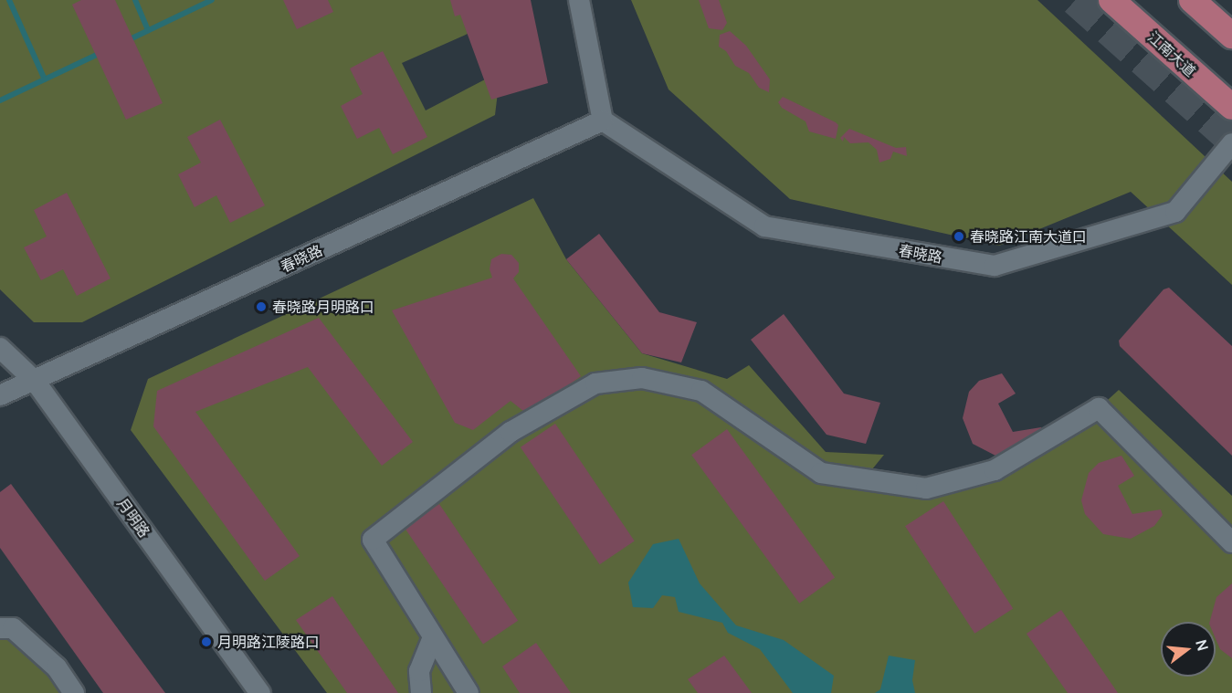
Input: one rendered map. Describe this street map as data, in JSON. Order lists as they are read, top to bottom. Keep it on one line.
{"streets":{"main road":["江南大道"],"street":["春晓路","月明路"]},"crossings":[["春晓路","月明路"]],"places":["春晓路江南大道口","春晓路月明路口","月明路江陵路口"],"north":"right"}
